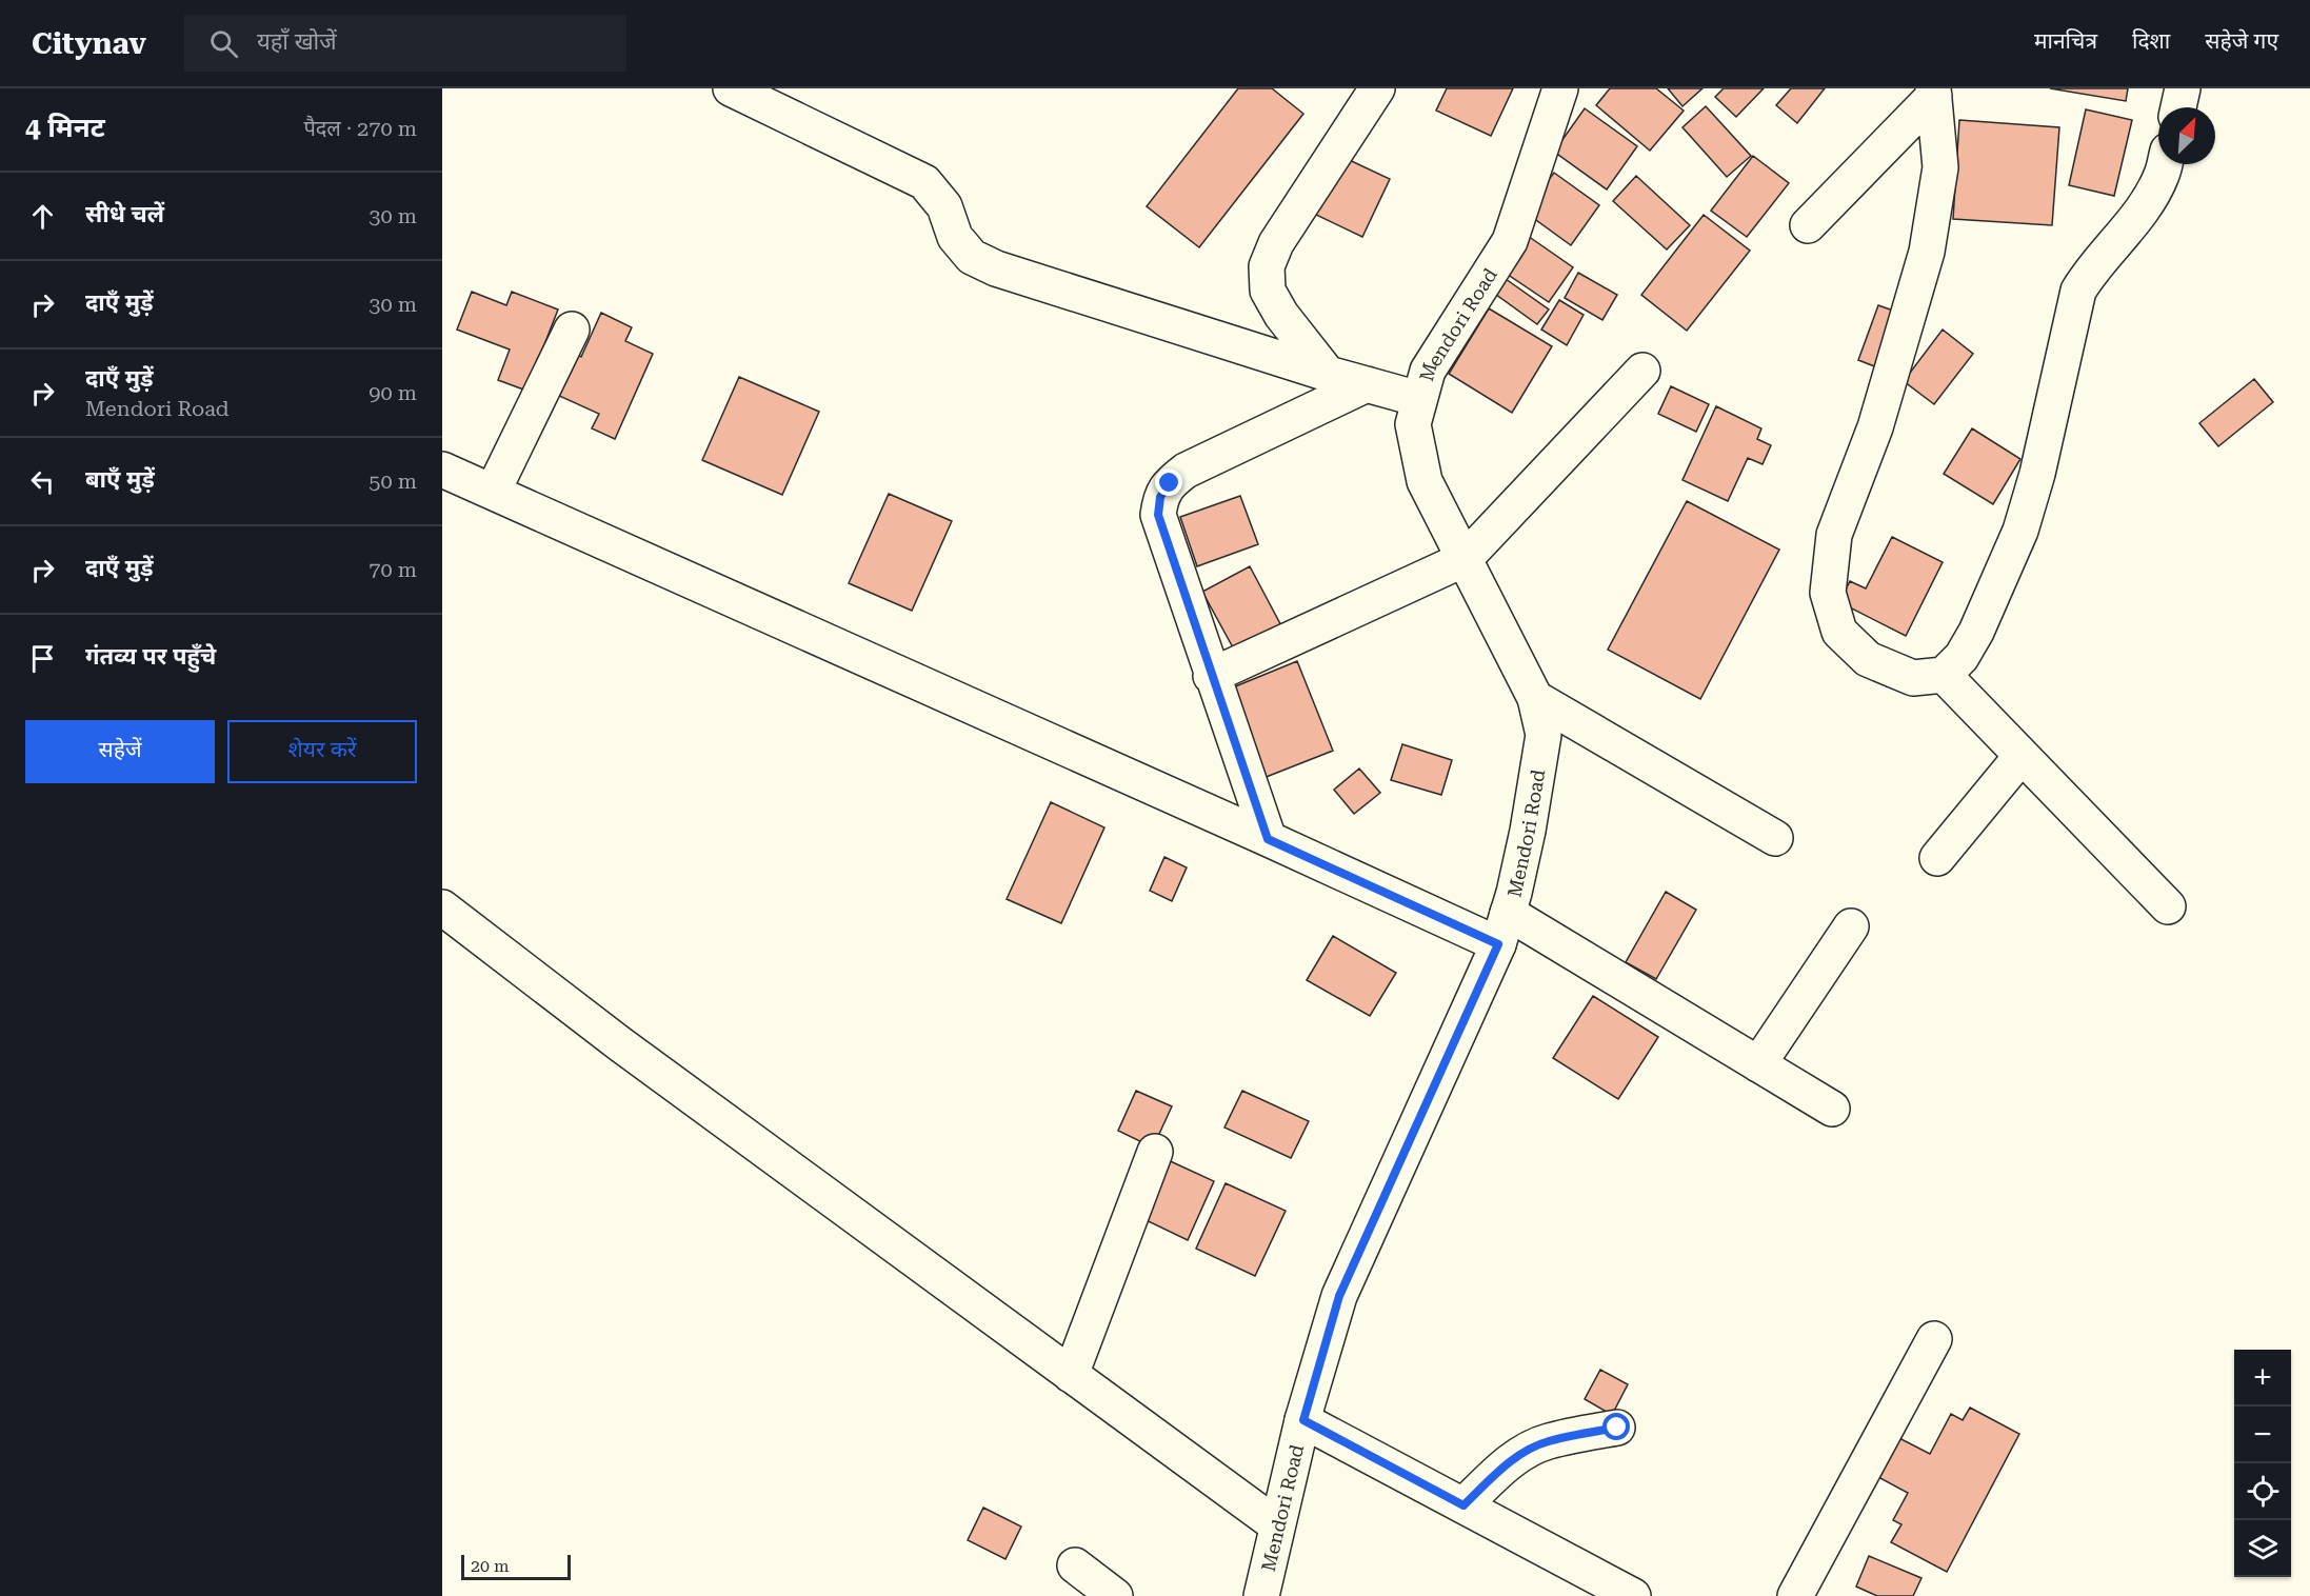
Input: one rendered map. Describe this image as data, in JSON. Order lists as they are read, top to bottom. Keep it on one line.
{"streets":{"street":["Mendori Road"]},"scale_bar":"20 m","north":"top right","page":{"header":"Citynav","search":"यहाँ खोजें","nav":["मानचित्र","दिशा","सहेजे गए"],"heading":["4 मिनट","पैदल · 270 m"],"list":[["सीधे चलें","30 m"],["दाएँ मुड़ें","30 m"],["दाएँ मुड़ें","Mendori Road","90 m"],["बाएँ मुड़ें","50 m"],["दाएँ मुड़ें","70 m"],"गंतव्य पर पहुँचे"],"buttons":["सहेजें","शेयर करें"],"map_buttons":["+","−"],"scale":"20 m"}}
